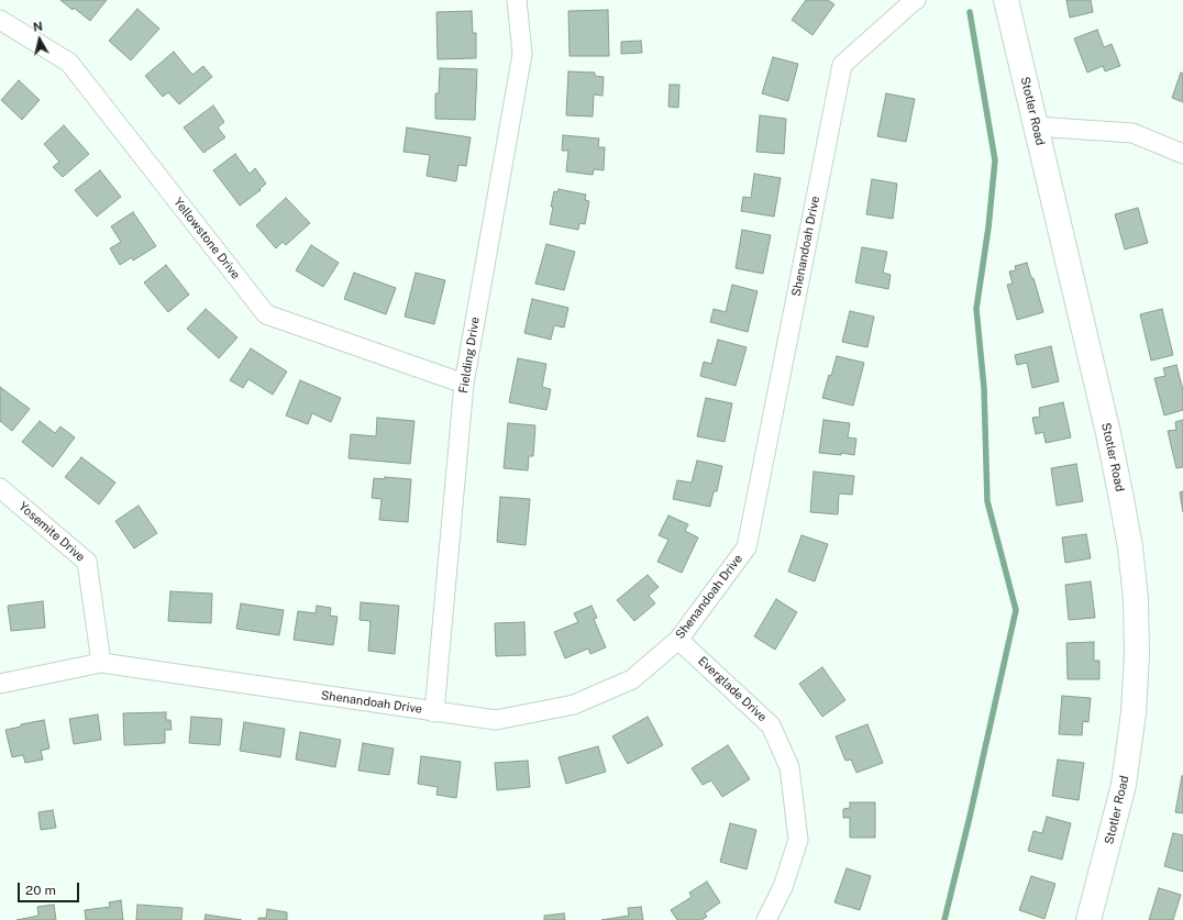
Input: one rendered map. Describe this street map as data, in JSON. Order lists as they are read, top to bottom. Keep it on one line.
{"streets":{"street":["Stotler Road","Yellowstone Drive","Shenandoah Drive","Fielding Drive","Yosemite Drive","Everglade Drive"]},"crossings":[["Yellowstone Drive","Fielding Drive"],["Shenandoah Drive","Fielding Drive"],["Shenandoah Drive","Yosemite Drive"],["Shenandoah Drive","Everglade Drive"]],"scale_bar":"20 m","north":"top"}
